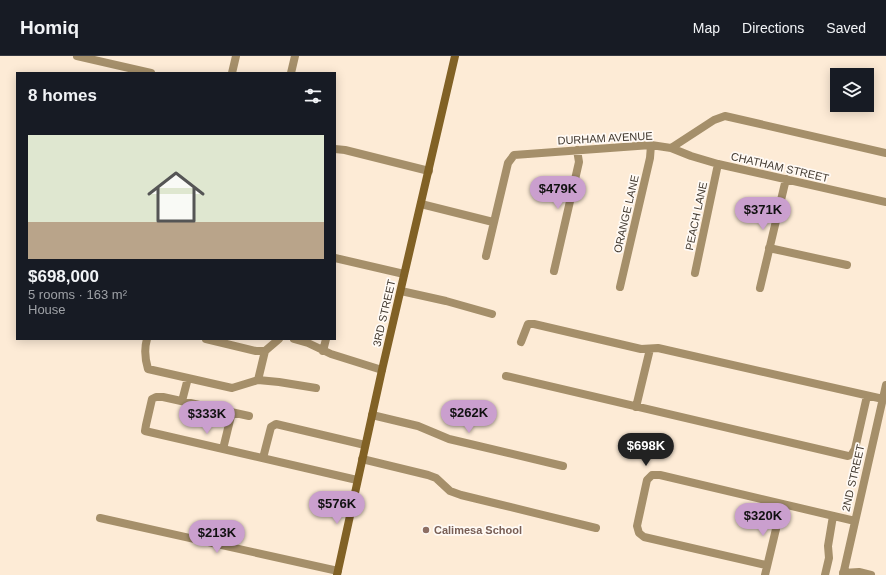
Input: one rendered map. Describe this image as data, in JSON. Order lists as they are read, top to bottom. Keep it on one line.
{"streets":{"street":["DURHAM AVENUE","CHATHAM STREET","ORANGE LANE","PEACH LANE","3RD STREET","2ND STREET"]},"crossings":[["DURHAM AVENUE","CHATHAM STREET"],["DURHAM AVENUE","ORANGE LANE"],["CHATHAM STREET","PEACH LANE"]],"places":["Calimesa School"],"page":{"header":"Homiq","nav":["Map","Directions","Saved"],"heading":"8 homes","list":[{"name":"$698,000","note":"5 rooms · 163 m² · House"}],"price":["$479K","$371K","$262K","$333K","$698K","$576K","$320K","$213K"]}}
